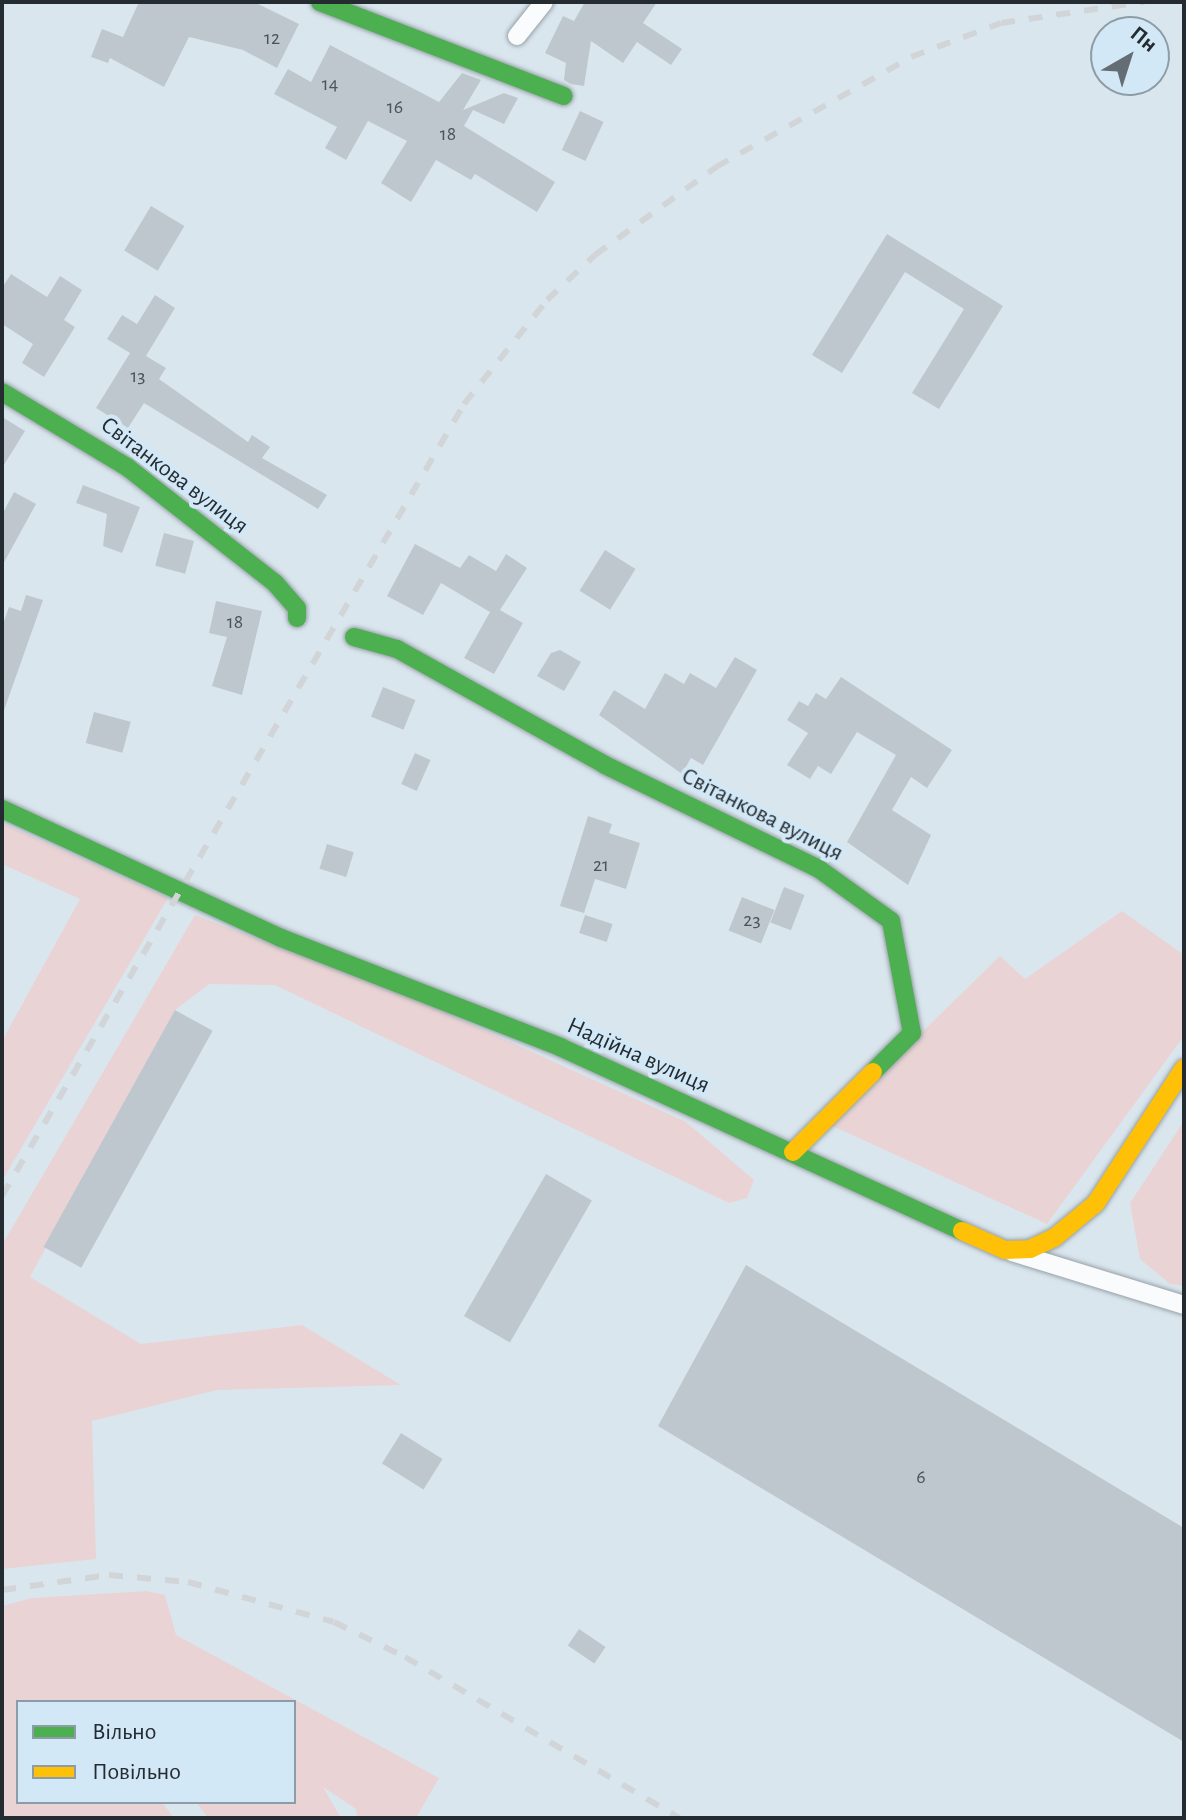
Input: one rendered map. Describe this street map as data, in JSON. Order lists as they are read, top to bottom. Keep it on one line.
{"streets":{"street":["Світанкова вулиця","Надійна вулиця"]},"crossings":[["Світанкова вулиця","Надійна вулиця"]],"house_numbers":["12","14","16","18","13","18","21","23","6"],"legend":["Вільно","Повільно"],"north":"top right"}
